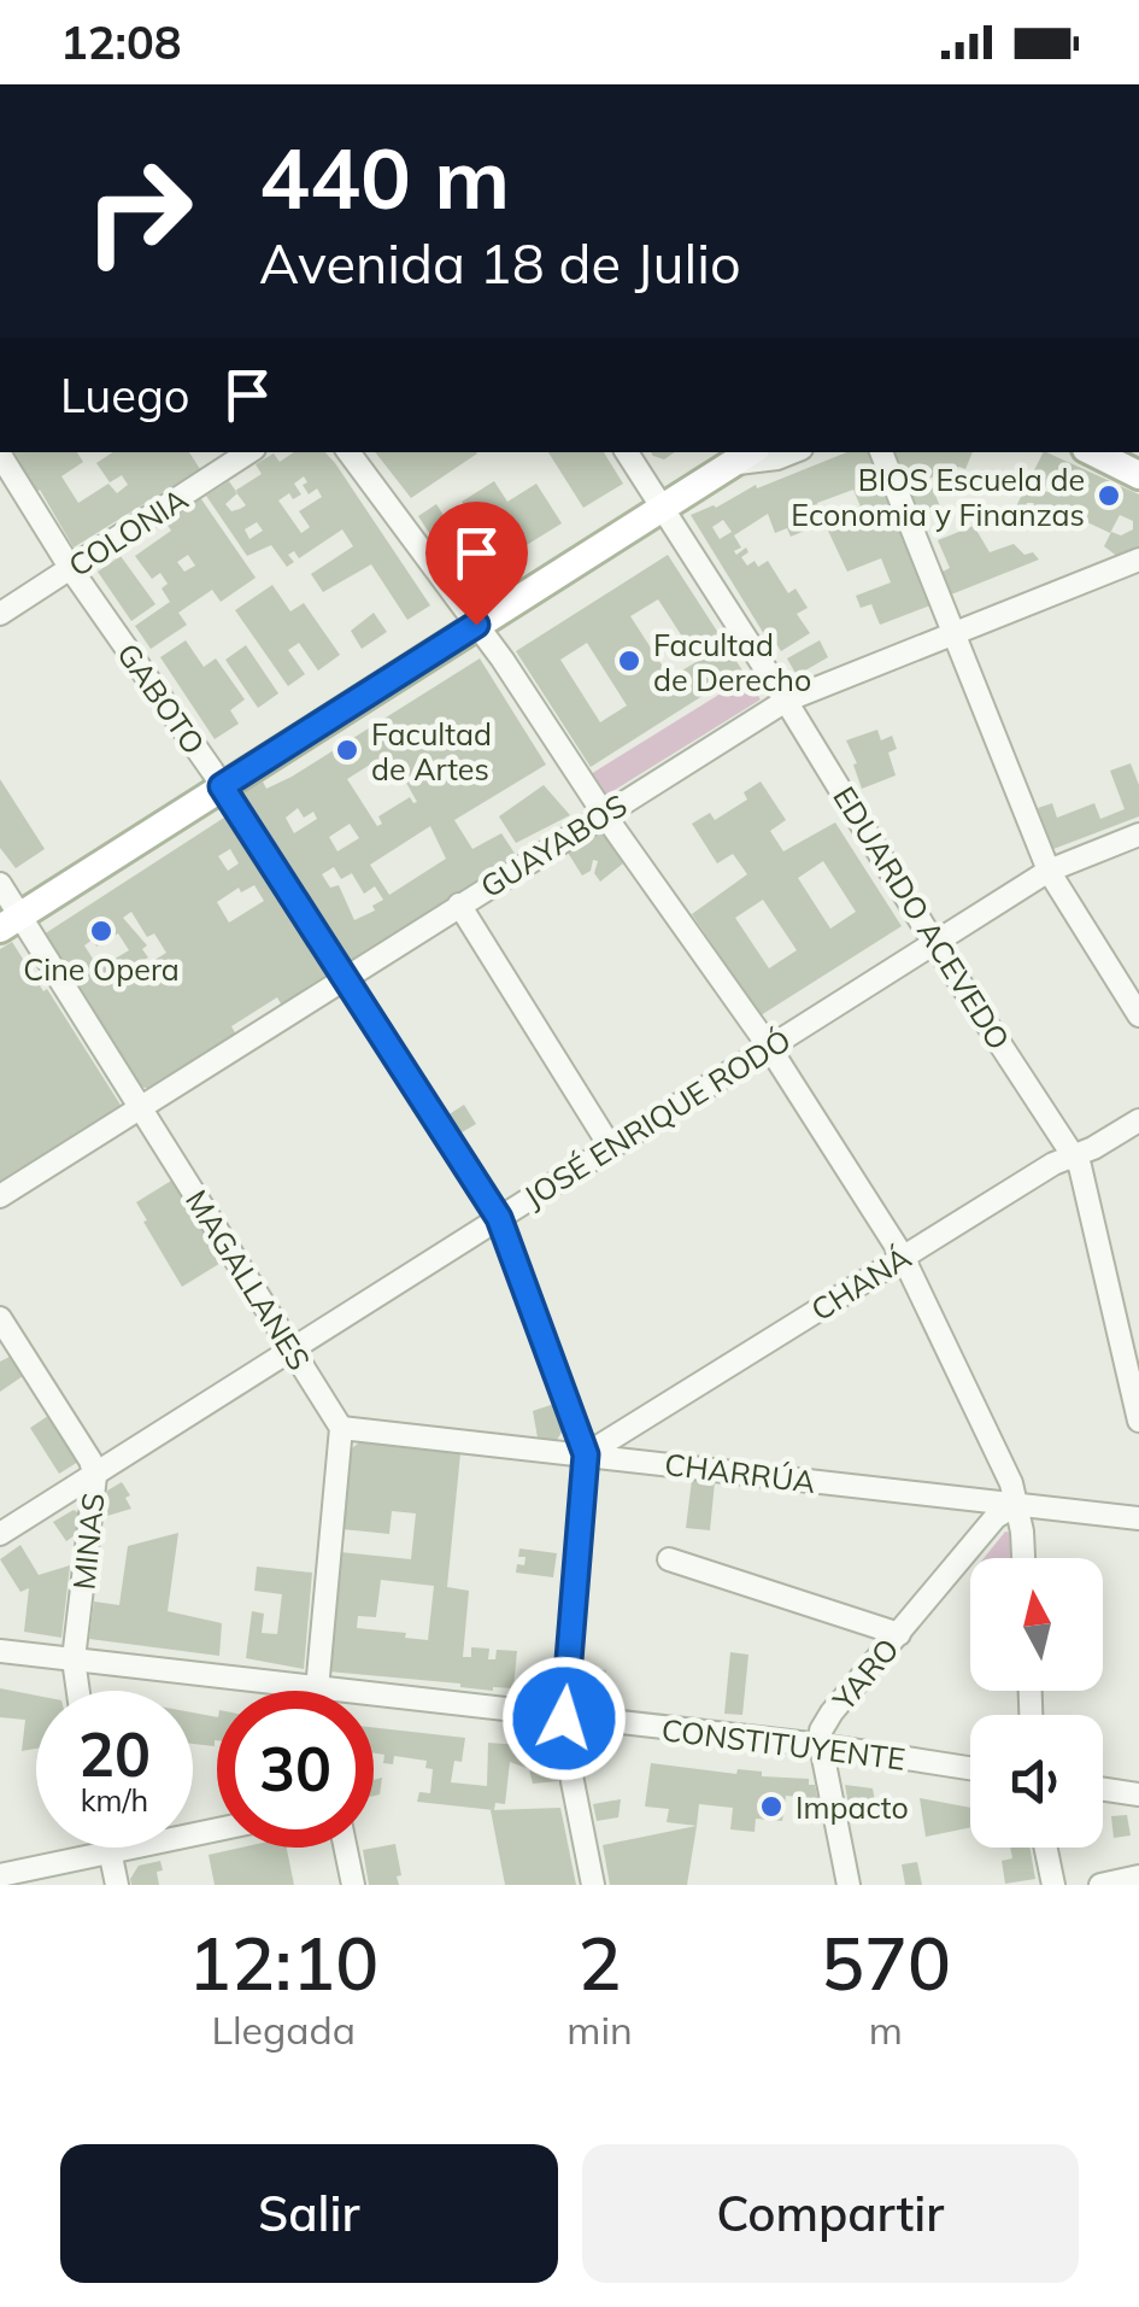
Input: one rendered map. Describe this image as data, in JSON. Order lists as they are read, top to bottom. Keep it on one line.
{"streets":{"street":["COLONIA","GABOTO","GUAYABOS","EDUARDO ACEVEDO","JOSÉ ENRIQUE RODÓ","MAGALLANES","CHANÁ","CHARRÚA","MINAS","YARO","CONSTITUYENTE"]},"crossings":[["COLONIA","GABOTO"],["GABOTO","GUAYABOS"],["GABOTO","JOSÉ ENRIQUE RODÓ"],["GABOTO","CHANÁ"],["GABOTO","CHARRÚA"],["GABOTO","CONSTITUYENTE"],["GUAYABOS","EDUARDO ACEVEDO"],["GUAYABOS","MAGALLANES"],["EDUARDO ACEVEDO","JOSÉ ENRIQUE RODÓ"],["EDUARDO ACEVEDO","CHANÁ"],["JOSÉ ENRIQUE RODÓ","MAGALLANES"],["JOSÉ ENRIQUE RODÓ","MINAS"],["MAGALLANES","CHARRÚA"],["CHANÁ","CHARRÚA"],["CHARRÚA","YARO"],["MINAS","CONSTITUYENTE"],["YARO","CONSTITUYENTE"]],"places":["BIOS Escuela de Economia y Finanzas","Facultad de Derecho","Facultad de Artes","Cine Opera","Impacto"],"north":"top","page":{"status":"12:08","turn":["440 m","Avenida 18 de Julio"],"then":"Luego","speed":"20 km/h","limit":"30","eta":["12:10","Llegada","2","min","570","m"],"buttons":["Salir","Compartir"]}}
